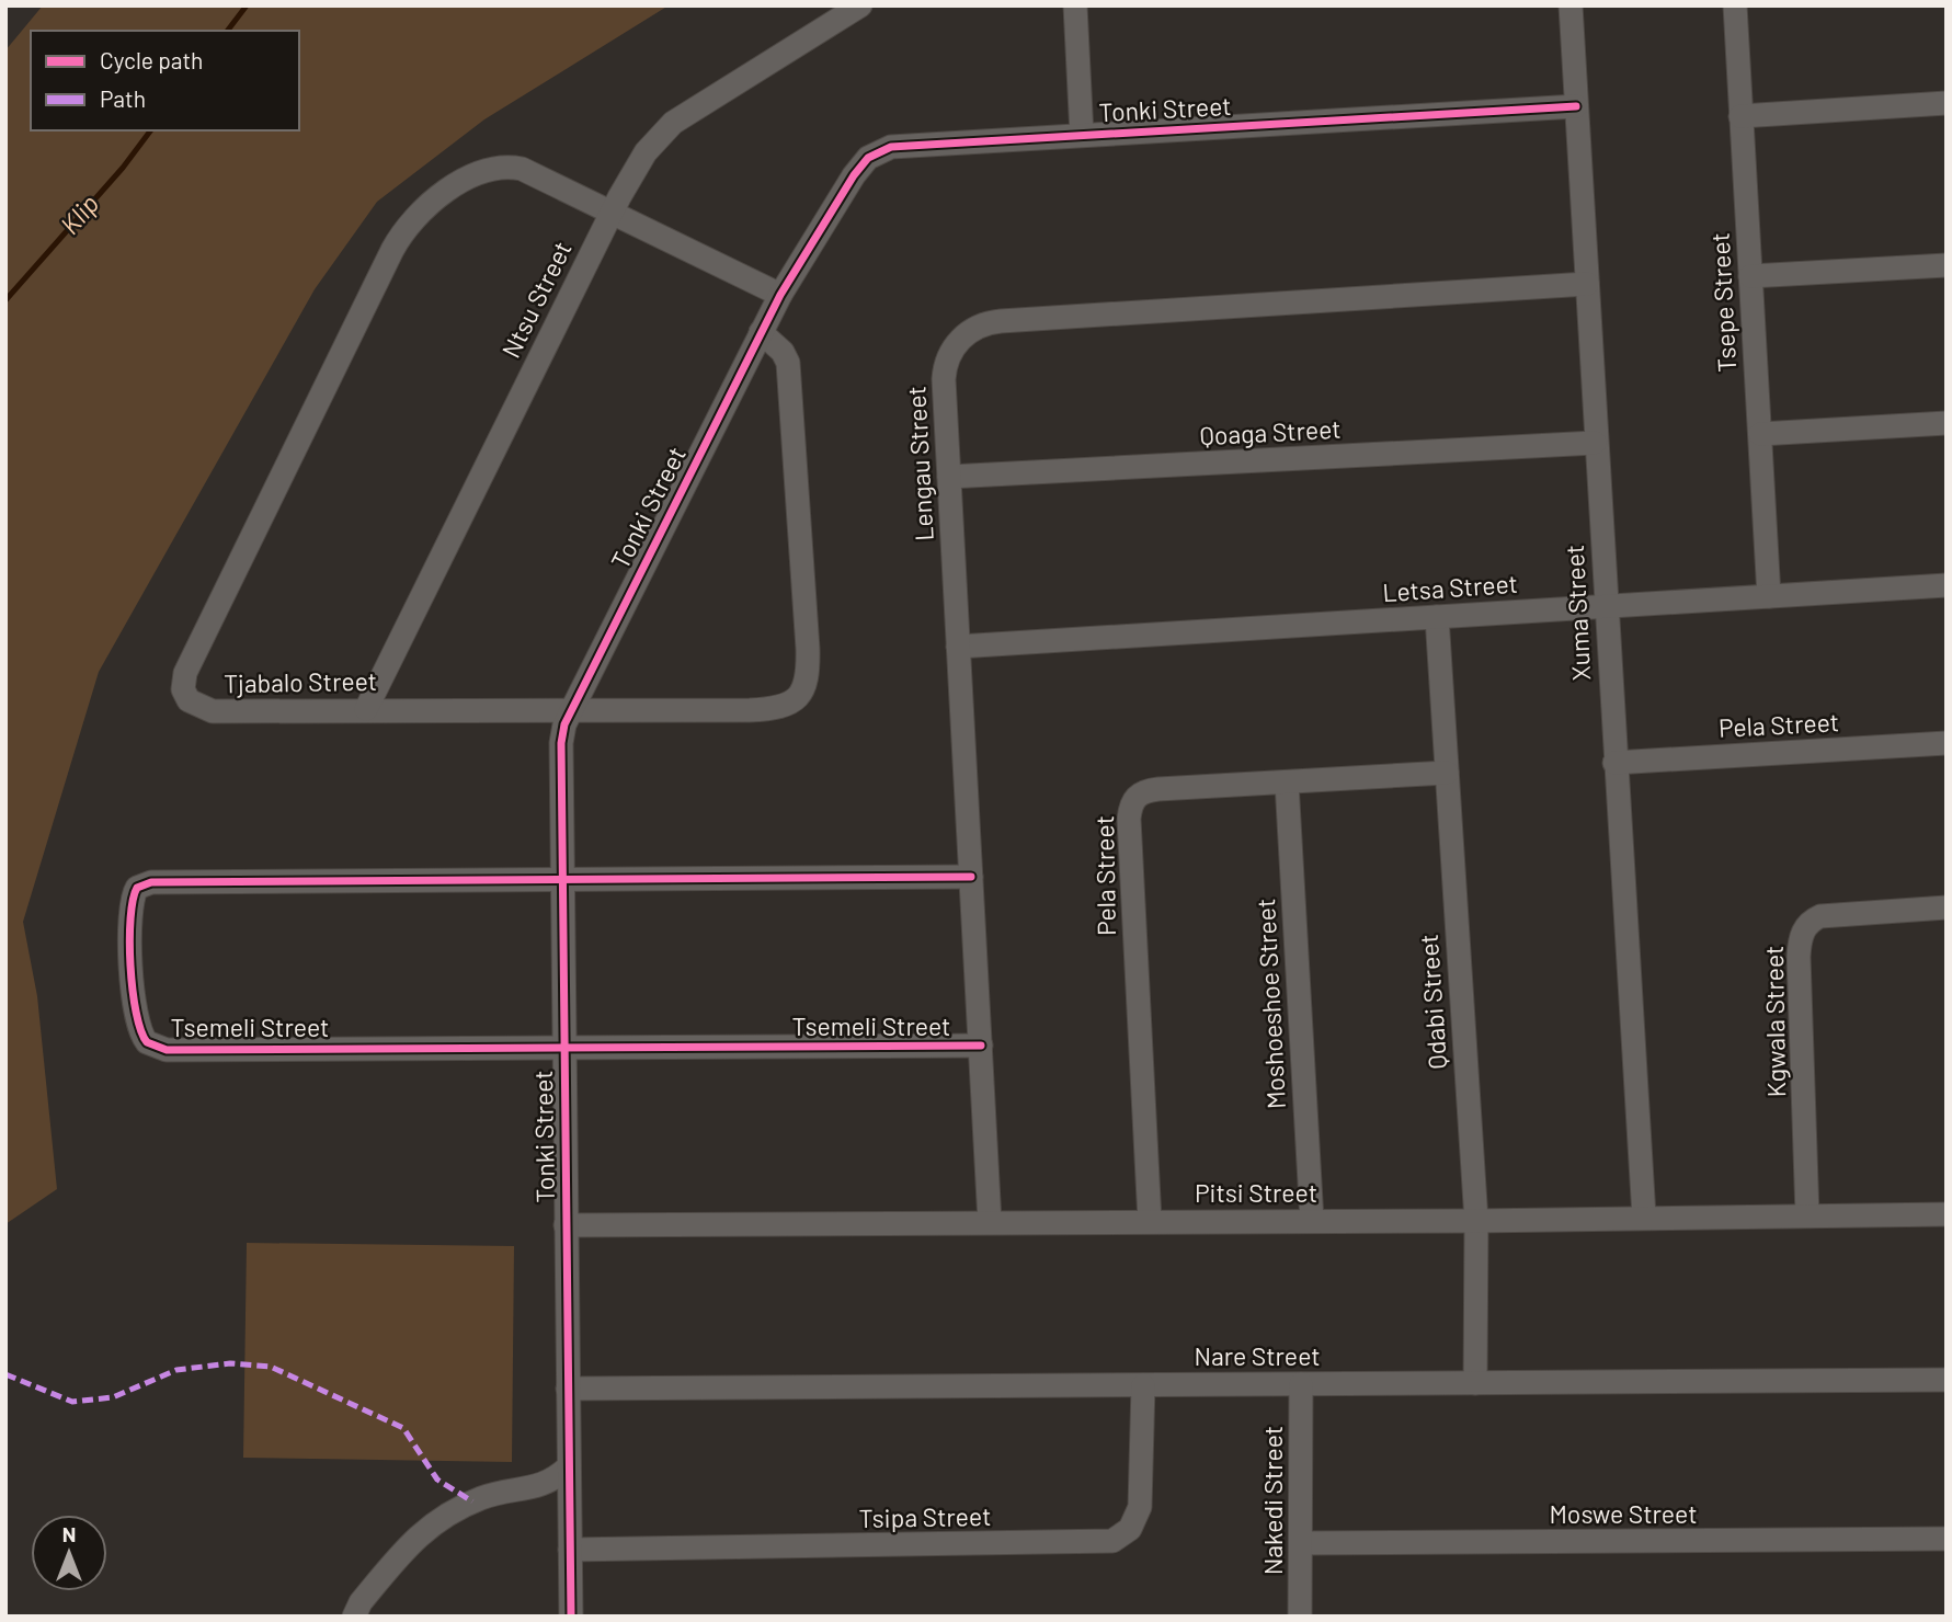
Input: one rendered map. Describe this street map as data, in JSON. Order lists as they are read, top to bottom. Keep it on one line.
{"streets":{"street":["Tonki Street","Ntsu Street","Tsepe Street","Qoaga Street","Lengau Street","Letsa Street","Xuma Street","Tjabalo Street","Pela Street","Qdabi Street","Moshoeshoe Street","Kgwala Street","Tsemeli Street","Pitsi Street","Nare Street","Nakedi Street","Moswe Street","Tsipa Street"]},"crossings":[["Tonki Street","Xuma Street"],["Tonki Street","Tjabalo Street"],["Tonki Street","Tsemeli Street"],["Tonki Street","Pitsi Street"],["Tonki Street","Nare Street"],["Tonki Street","Tsipa Street"],["Ntsu Street","Tjabalo Street"],["Tsepe Street","Letsa Street"],["Qoaga Street","Lengau Street"],["Qoaga Street","Xuma Street"],["Lengau Street","Letsa Street"],["Lengau Street","Xuma Street"],["Lengau Street","Tsemeli Street"],["Lengau Street","Pitsi Street"],["Letsa Street","Xuma Street"],["Letsa Street","Qdabi Street"],["Xuma Street","Pela Street"],["Xuma Street","Pitsi Street"],["Pela Street","Qdabi Street"],["Pela Street","Moshoeshoe Street"],["Pela Street","Pitsi Street"],["Qdabi Street","Pitsi Street"],["Qdabi Street","Nare Street"],["Moshoeshoe Street","Pitsi Street"],["Kgwala Street","Pitsi Street"],["Nare Street","Nakedi Street"],["Nare Street","Tsipa Street"],["Nakedi Street","Moswe Street"]],"water":["Klip"],"legend":["Cycle path","Path"],"north":"top"}
